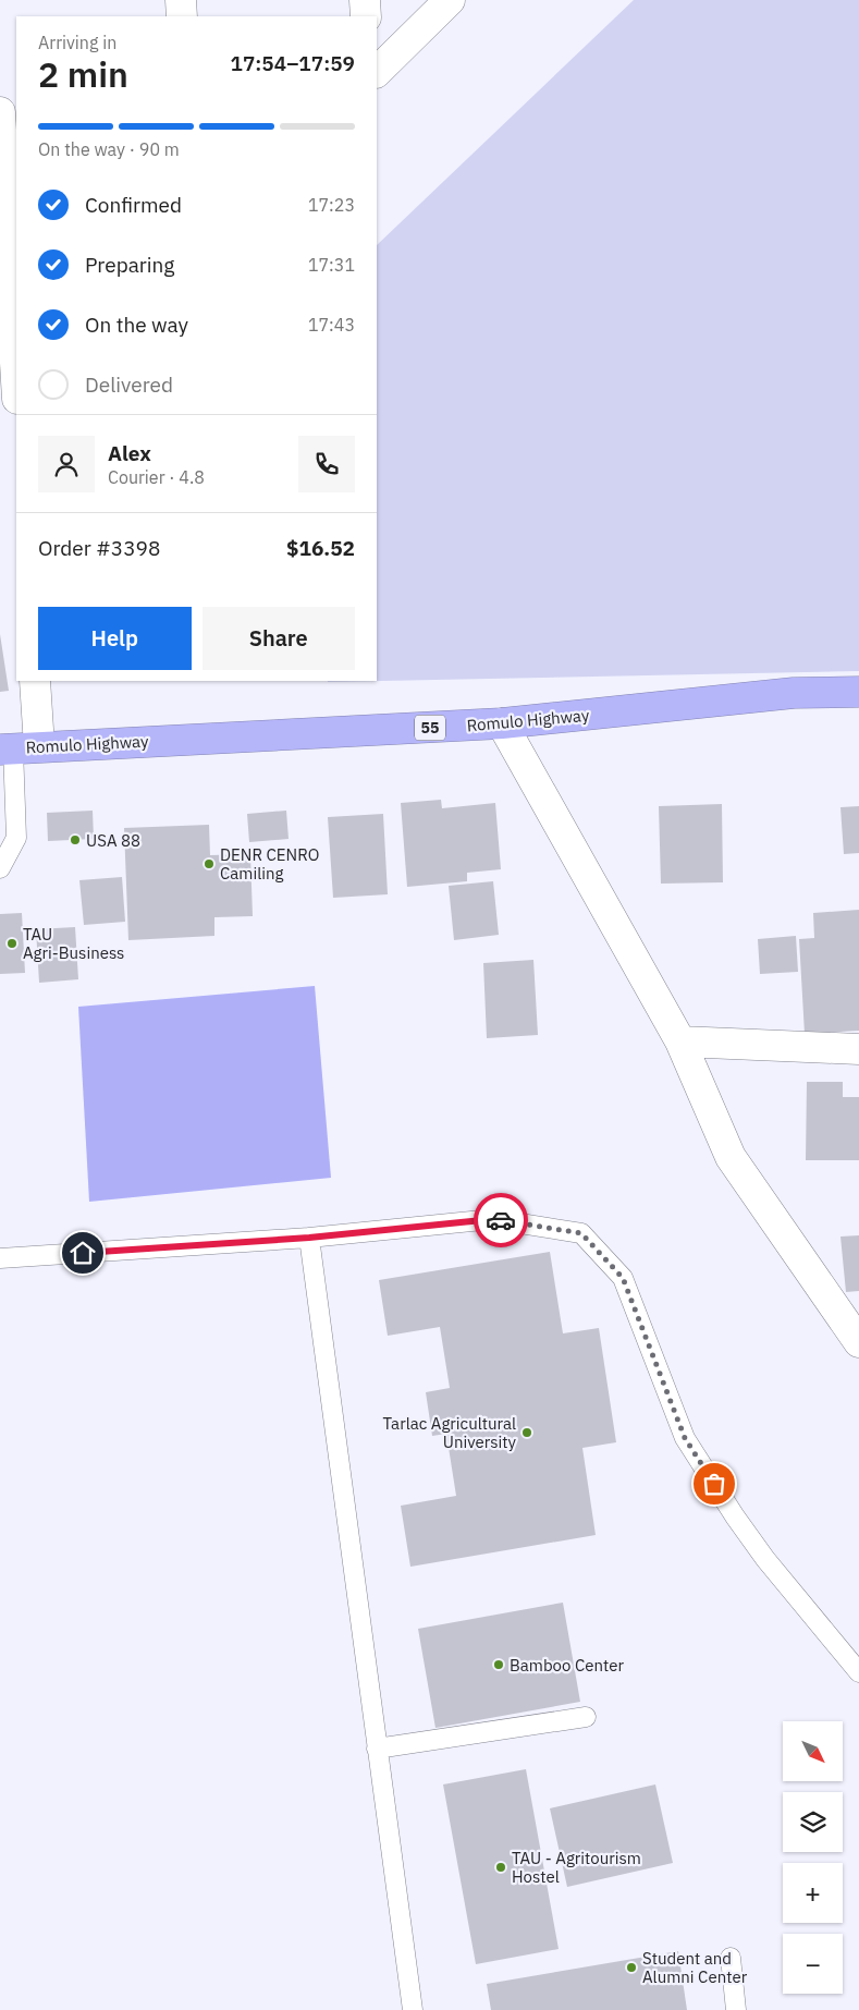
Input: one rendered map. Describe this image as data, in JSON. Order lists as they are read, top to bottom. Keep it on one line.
{"streets":{"highway":["Romulo Highway","55"]},"places":["USA 88","DENR CENRO Camiling","TAU Agri-Business","Tarlac Agricultural University","Bamboo Center","TAU - Agritourism Hostel","Student and Alumni Center"],"north":"bottom right","page":{"heading":["2 min","Arriving in","17:54–17:59"],"panel":["Alex","Courier · 4.8","Order #3398","$16.52"],"bar":"On the way · 90 m","list":[["Confirmed","17:23"],["Preparing","17:31"],["On the way","17:43"],"Delivered"],"buttons":["Help","Share"],"map_buttons":["+","−"]}}
